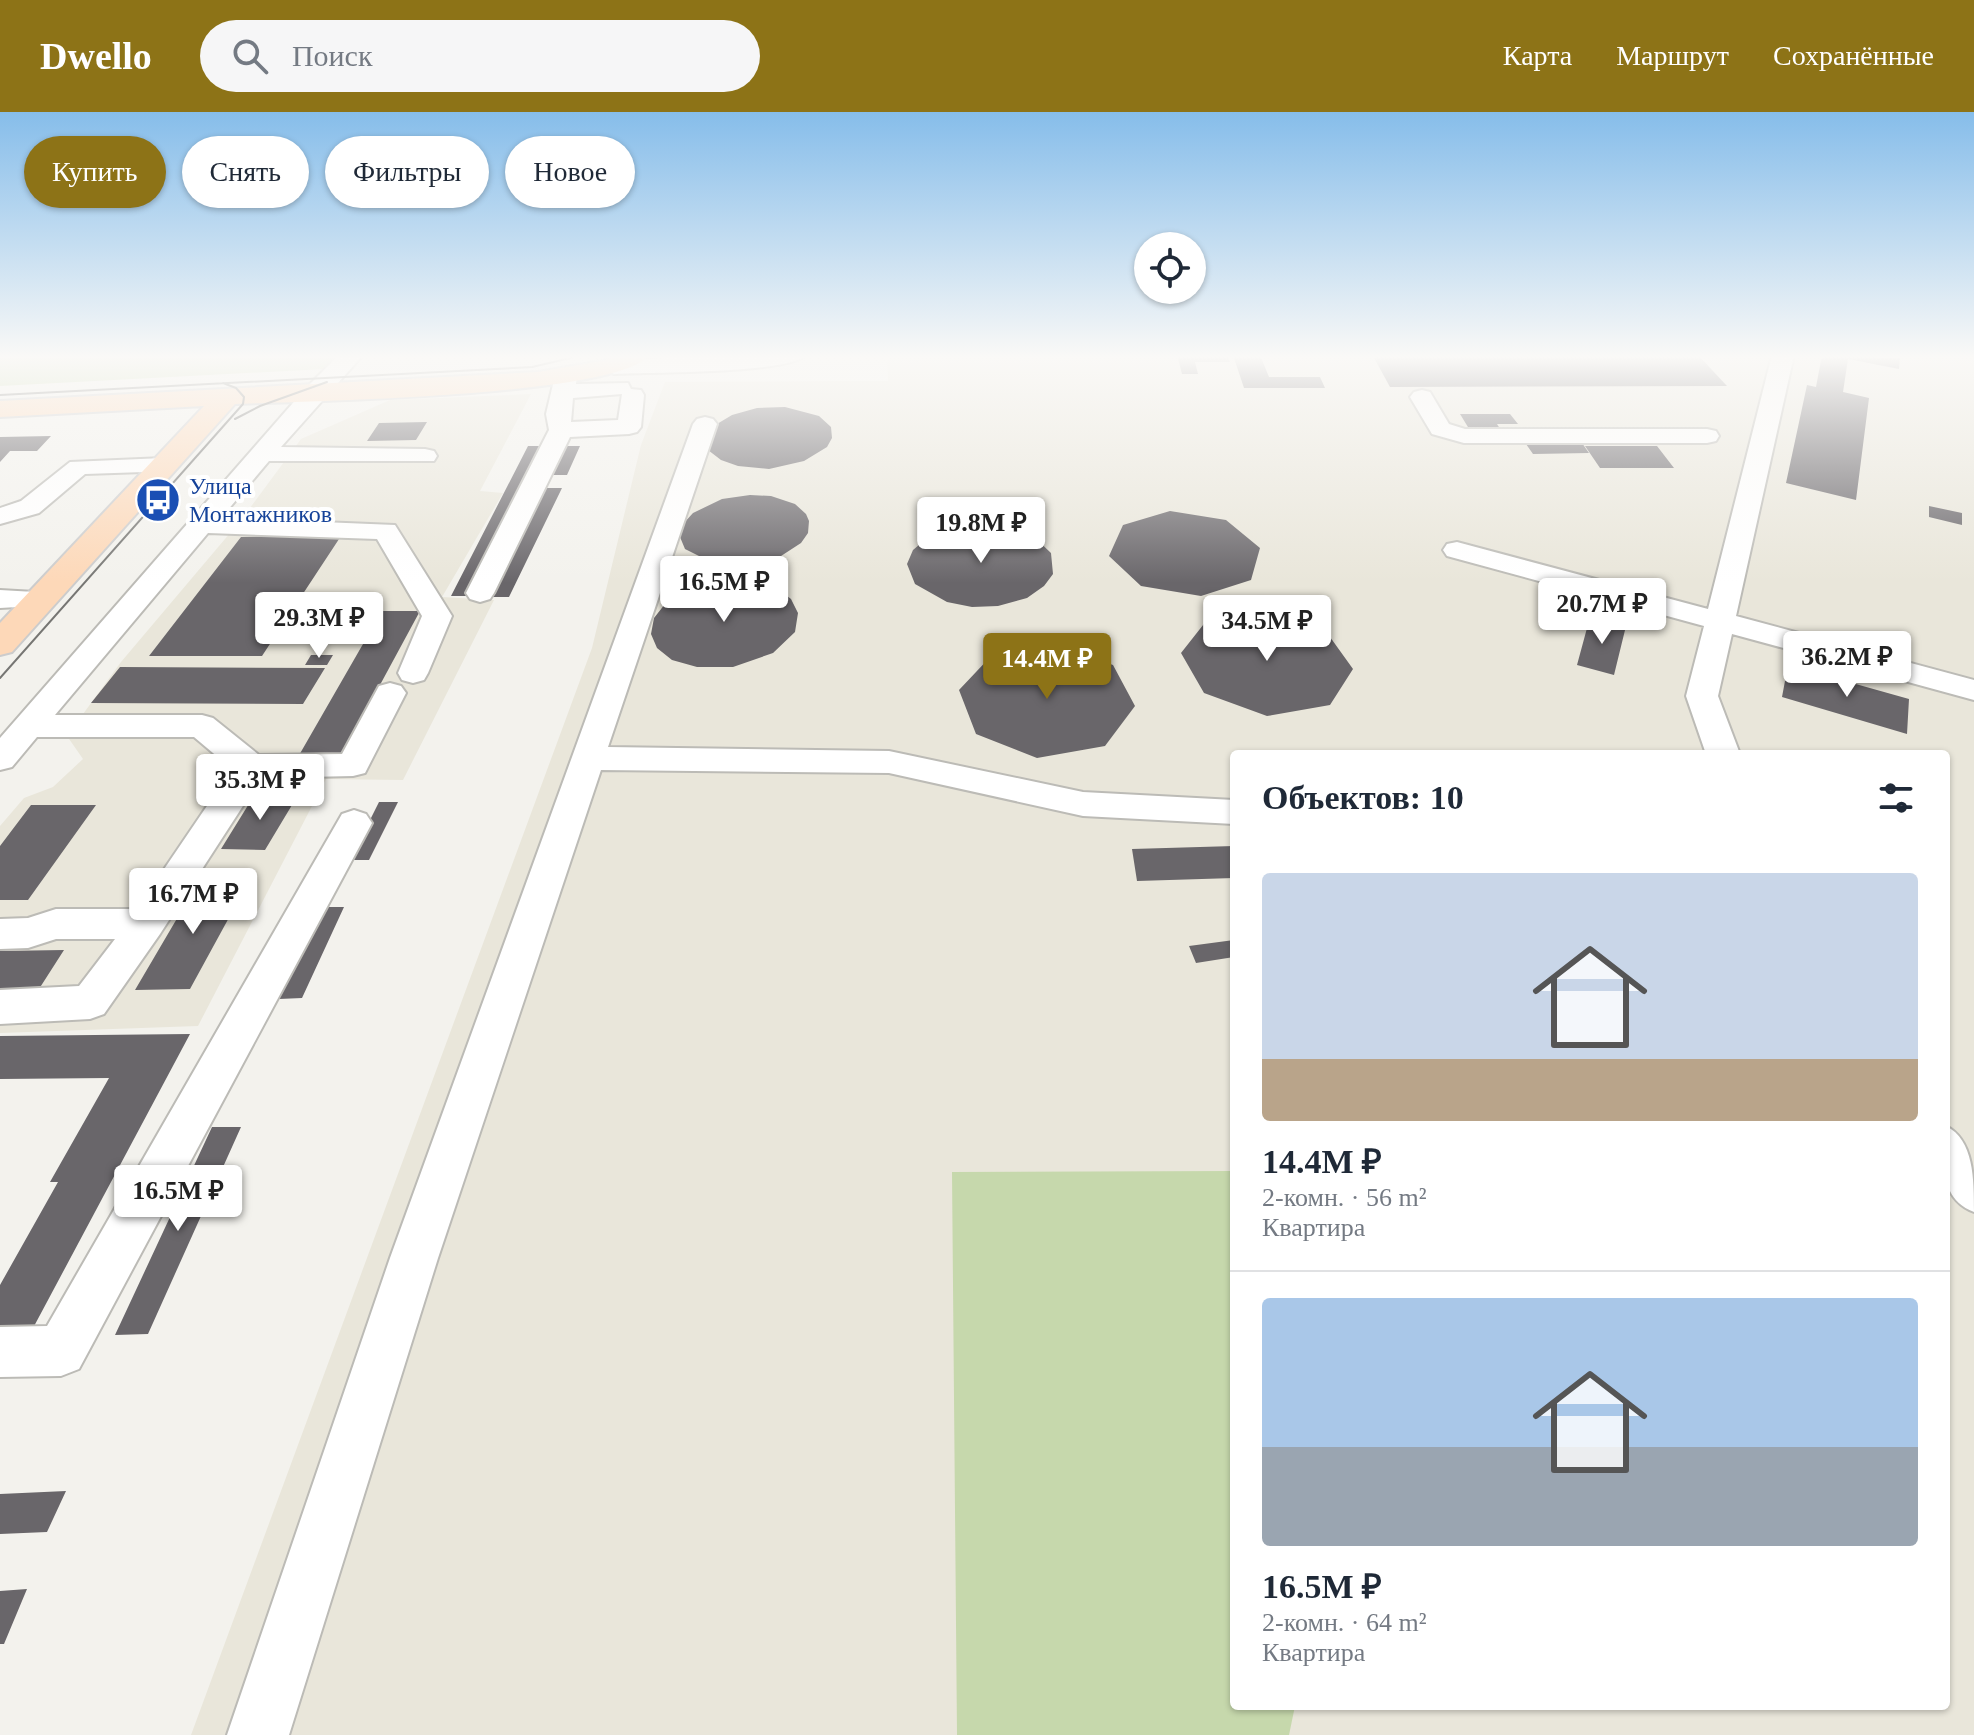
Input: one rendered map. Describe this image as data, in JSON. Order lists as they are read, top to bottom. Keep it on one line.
{"places":{"bus stop":["Улица Монтажников"]},"page":{"header":"Dwello","search":"Поиск","nav":["Карта","Маршрут","Сохранённые"],"chip":["Купить","Снять","Фильтры","Новое"],"price":["19.8M ₽","16.5M ₽","20.7M ₽","29.3M ₽","34.5M ₽","36.2M ₽","14.4M ₽","35.3M ₽","16.7M ₽","16.5M ₽"],"heading":"Объектов: 10","list":[{"name":"14.4M ₽","note":"2-комн. · 56 m² · Квартира"},{"name":"16.5M ₽","note":"2-комн. · 64 m² · Квартира"}]}}
